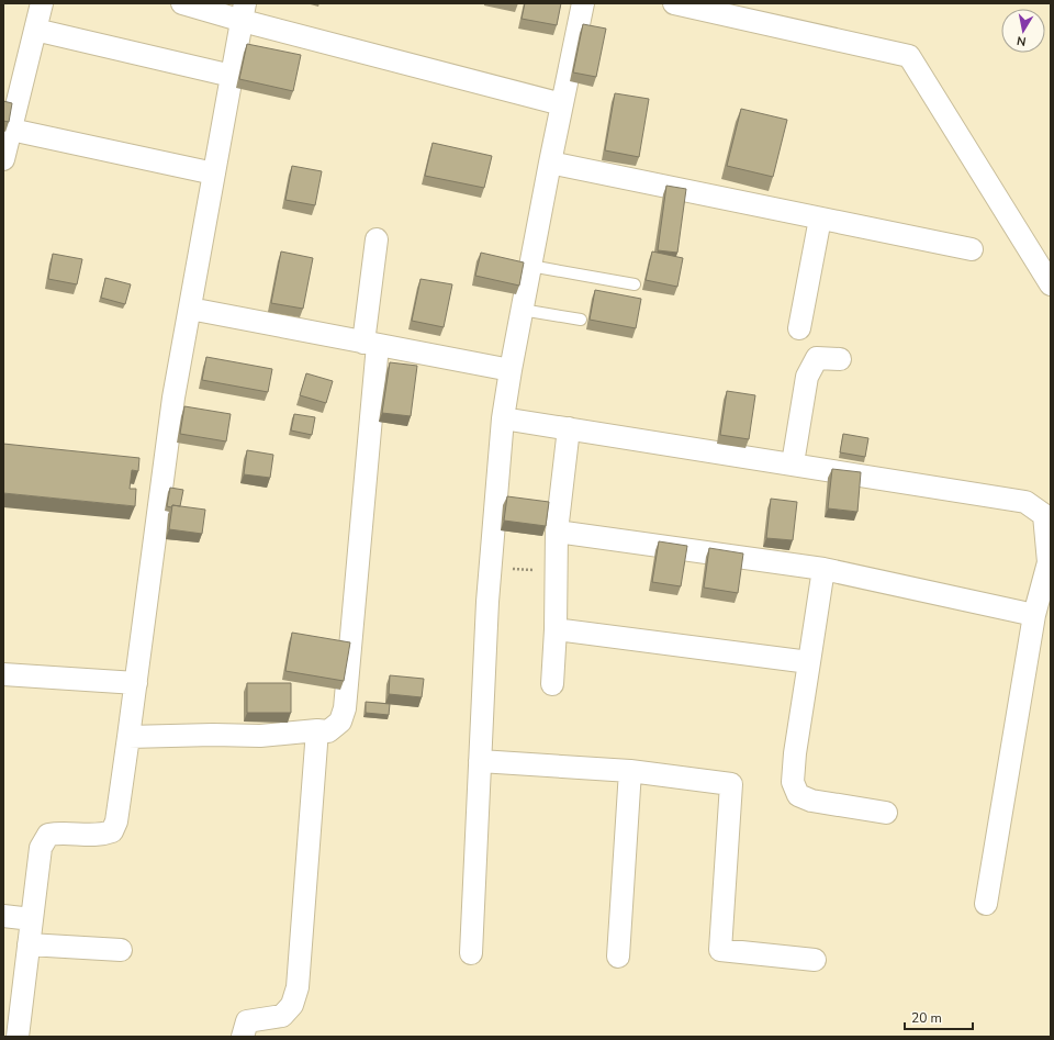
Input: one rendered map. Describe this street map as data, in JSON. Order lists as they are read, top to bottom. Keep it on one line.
{"scale_bar":"20 m","north":"bottom"}
